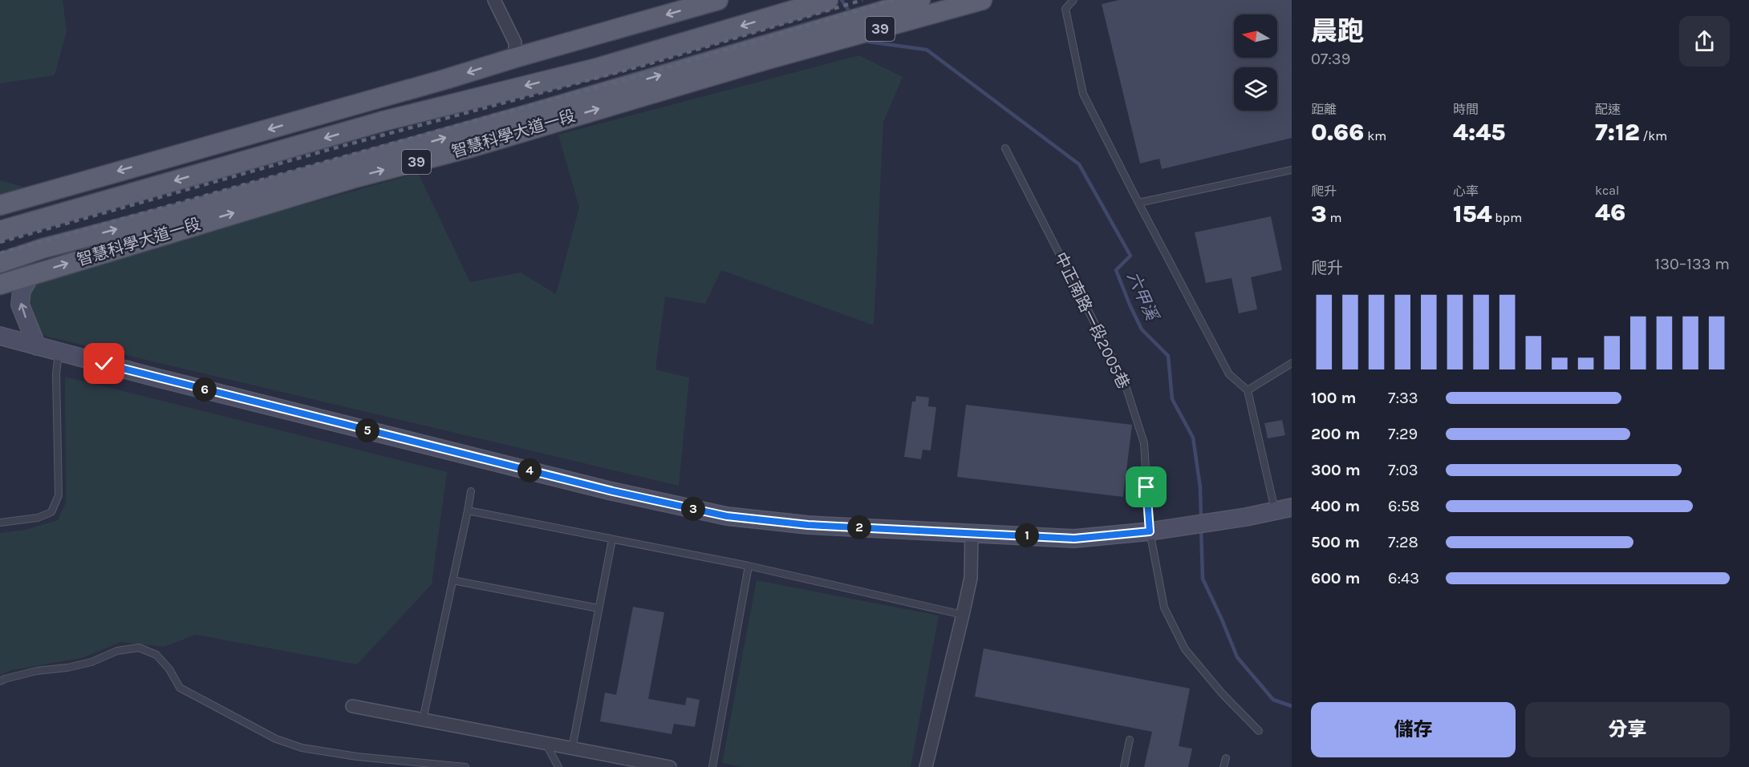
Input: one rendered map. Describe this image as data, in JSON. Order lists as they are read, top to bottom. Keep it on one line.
{"streets":{"main road":["39","智慧科學大道一段"],"lane":["中正南路一段2005巷"]},"crossings":[["39","智慧科學大道一段"]],"water":["六甲溪"],"north":"left","page":{"heading":["晨跑","07:39"],"stats":[["距離","0.66 km"],["時間","4:45"],["配速","7:12 /km"],["爬升","3 m"],["心率","154 bpm"],["kcal","46"]],"chart":["爬升","130–133 m"],"pins":["6","5","4","3","2","1"],"list":[{"name":"100 m","note":"7:33"},{"name":"200 m","note":"7:29"},{"name":"300 m","note":"7:03"},{"name":"400 m","note":"6:58"},{"name":"500 m","note":"7:28"},{"name":"600 m","note":"6:43"}],"buttons":["儲存","分享"]}}
